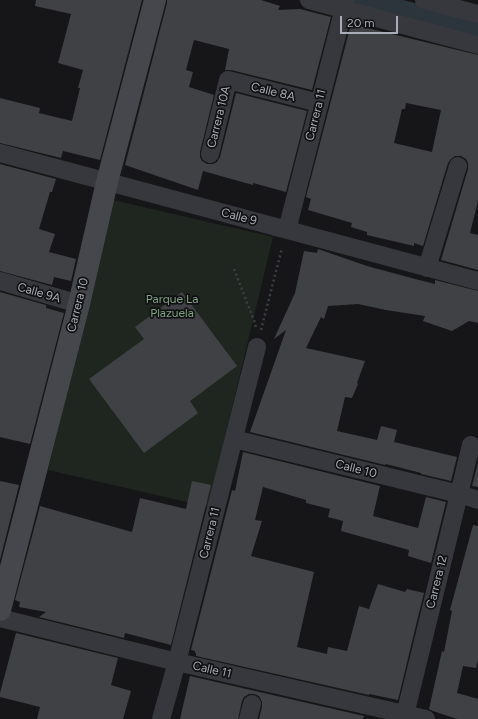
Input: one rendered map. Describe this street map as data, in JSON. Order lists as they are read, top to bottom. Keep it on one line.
{"streets":{"main road":["Carrera 10"],"street":["Calle 8A","Carrera 11","Carrera 10A","Calle 9","Calle 9A","Calle 10","Carrera 12","Calle 11"]},"crossings":[["Calle 8A","Carrera 11"],["Calle 8A","Carrera 10A"],["Carrera 11","Calle 9"],["Carrera 11","Calle 10"],["Carrera 11","Calle 11"],["Calle 9","Carrera 10"],["Calle 9A","Carrera 10"],["Calle 10","Carrera 12"],["Carrera 12","Calle 11"]],"parks":["Parque La Plazuela"],"scale_bar":"20 m"}
